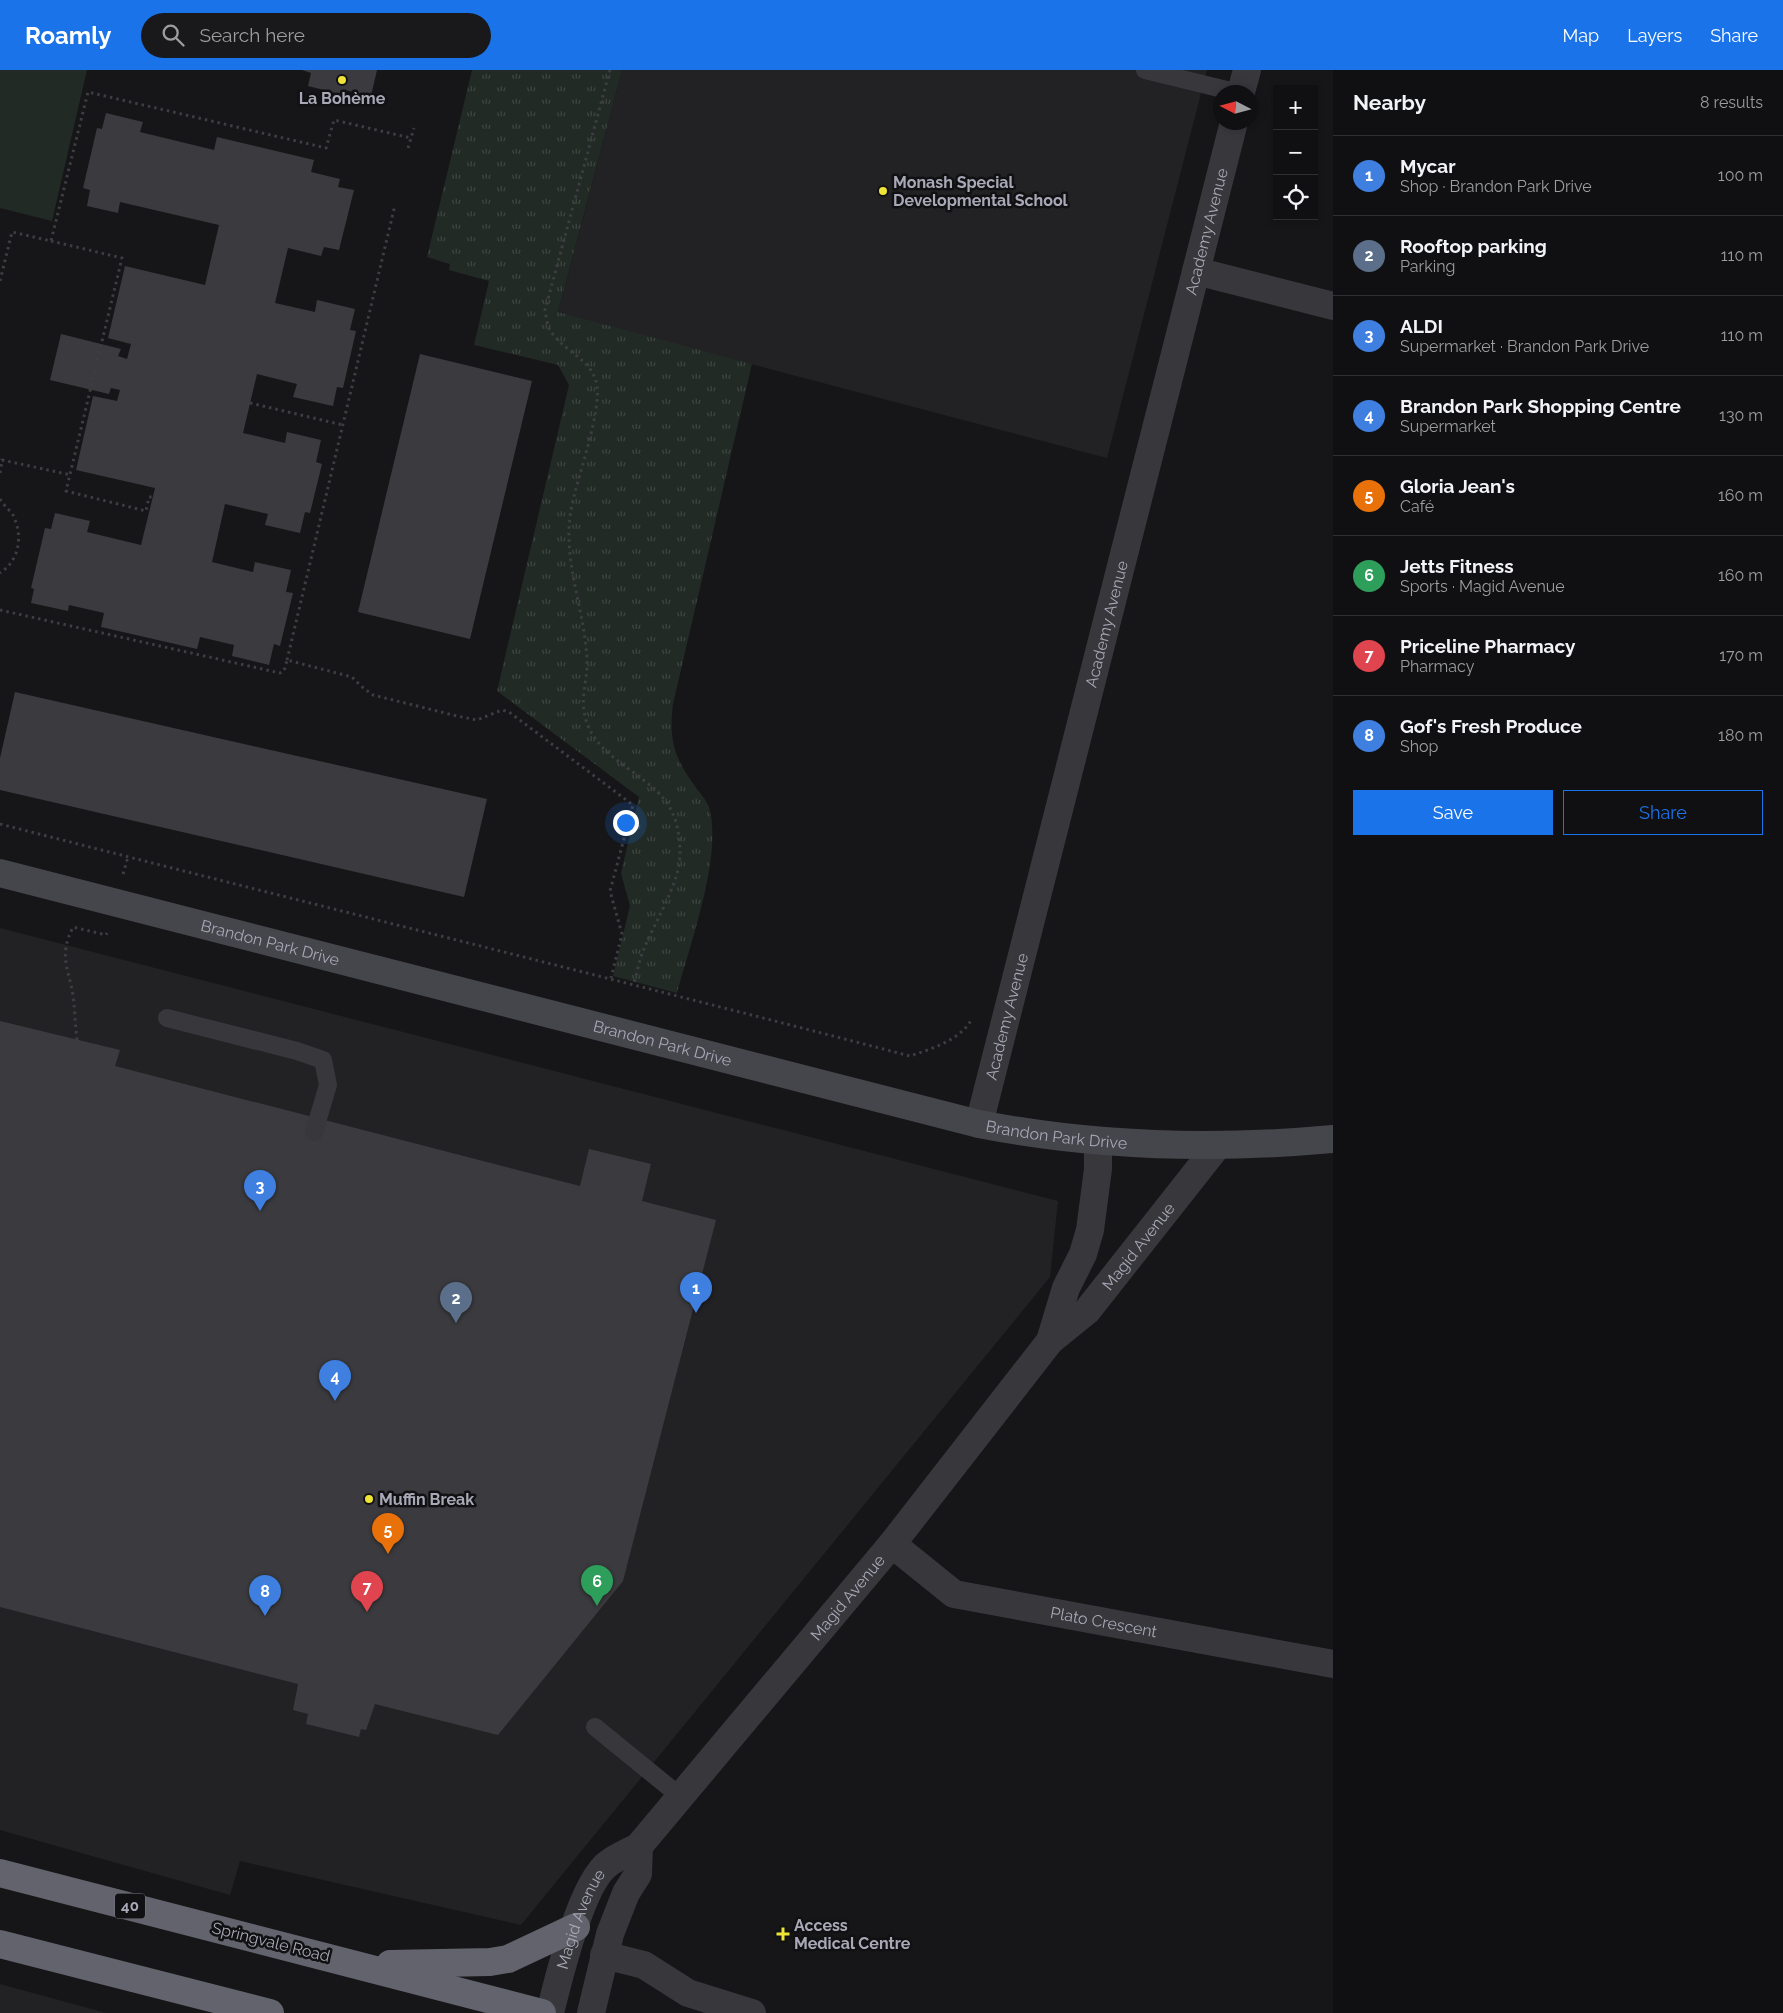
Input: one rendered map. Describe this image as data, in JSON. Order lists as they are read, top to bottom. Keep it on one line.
{"streets":{"highway":["40","Springvale Road"],"street":["Academy Avenue","Brandon Park Drive","Magid Avenue","Plato Crescent"]},"crossings":[["Academy Avenue","Brandon Park Drive"],["Brandon Park Drive","Magid Avenue"],["Magid Avenue","Plato Crescent"]],"places":{"other":["La Bohème","Monash Special Developmental School","Muffin Break"],"health":["Access Medical Centre"]},"north":"left","page":{"header":"Roamly","search":"Search here","nav":["Map","Layers","Share"],"heading":["Nearby","8 results"],"map_buttons":["+","−"],"list":[{"mark":"1","name":"Mycar","note":"Shop · Brandon Park Drive","value":"100 m"},{"mark":"2","name":"Rooftop parking","note":"Parking","value":"110 m"},{"mark":"3","name":"ALDI","note":"Supermarket · Brandon Park Drive","value":"110 m"},{"mark":"4","name":"Brandon Park Shopping Centre","note":"Supermarket","value":"130 m"},{"mark":"5","name":"Gloria Jean's","note":"Café","value":"160 m"},{"mark":"6","name":"Jetts Fitness","note":"Sports · Magid Avenue","value":"160 m"},{"mark":"7","name":"Priceline Pharmacy","note":"Pharmacy","value":"170 m"},{"mark":"8","name":"Gof's Fresh Produce","note":"Shop","value":"180 m"}],"buttons":["Save","Share"],"pins":["3","1","2","4","5","6","7","8"]}}
